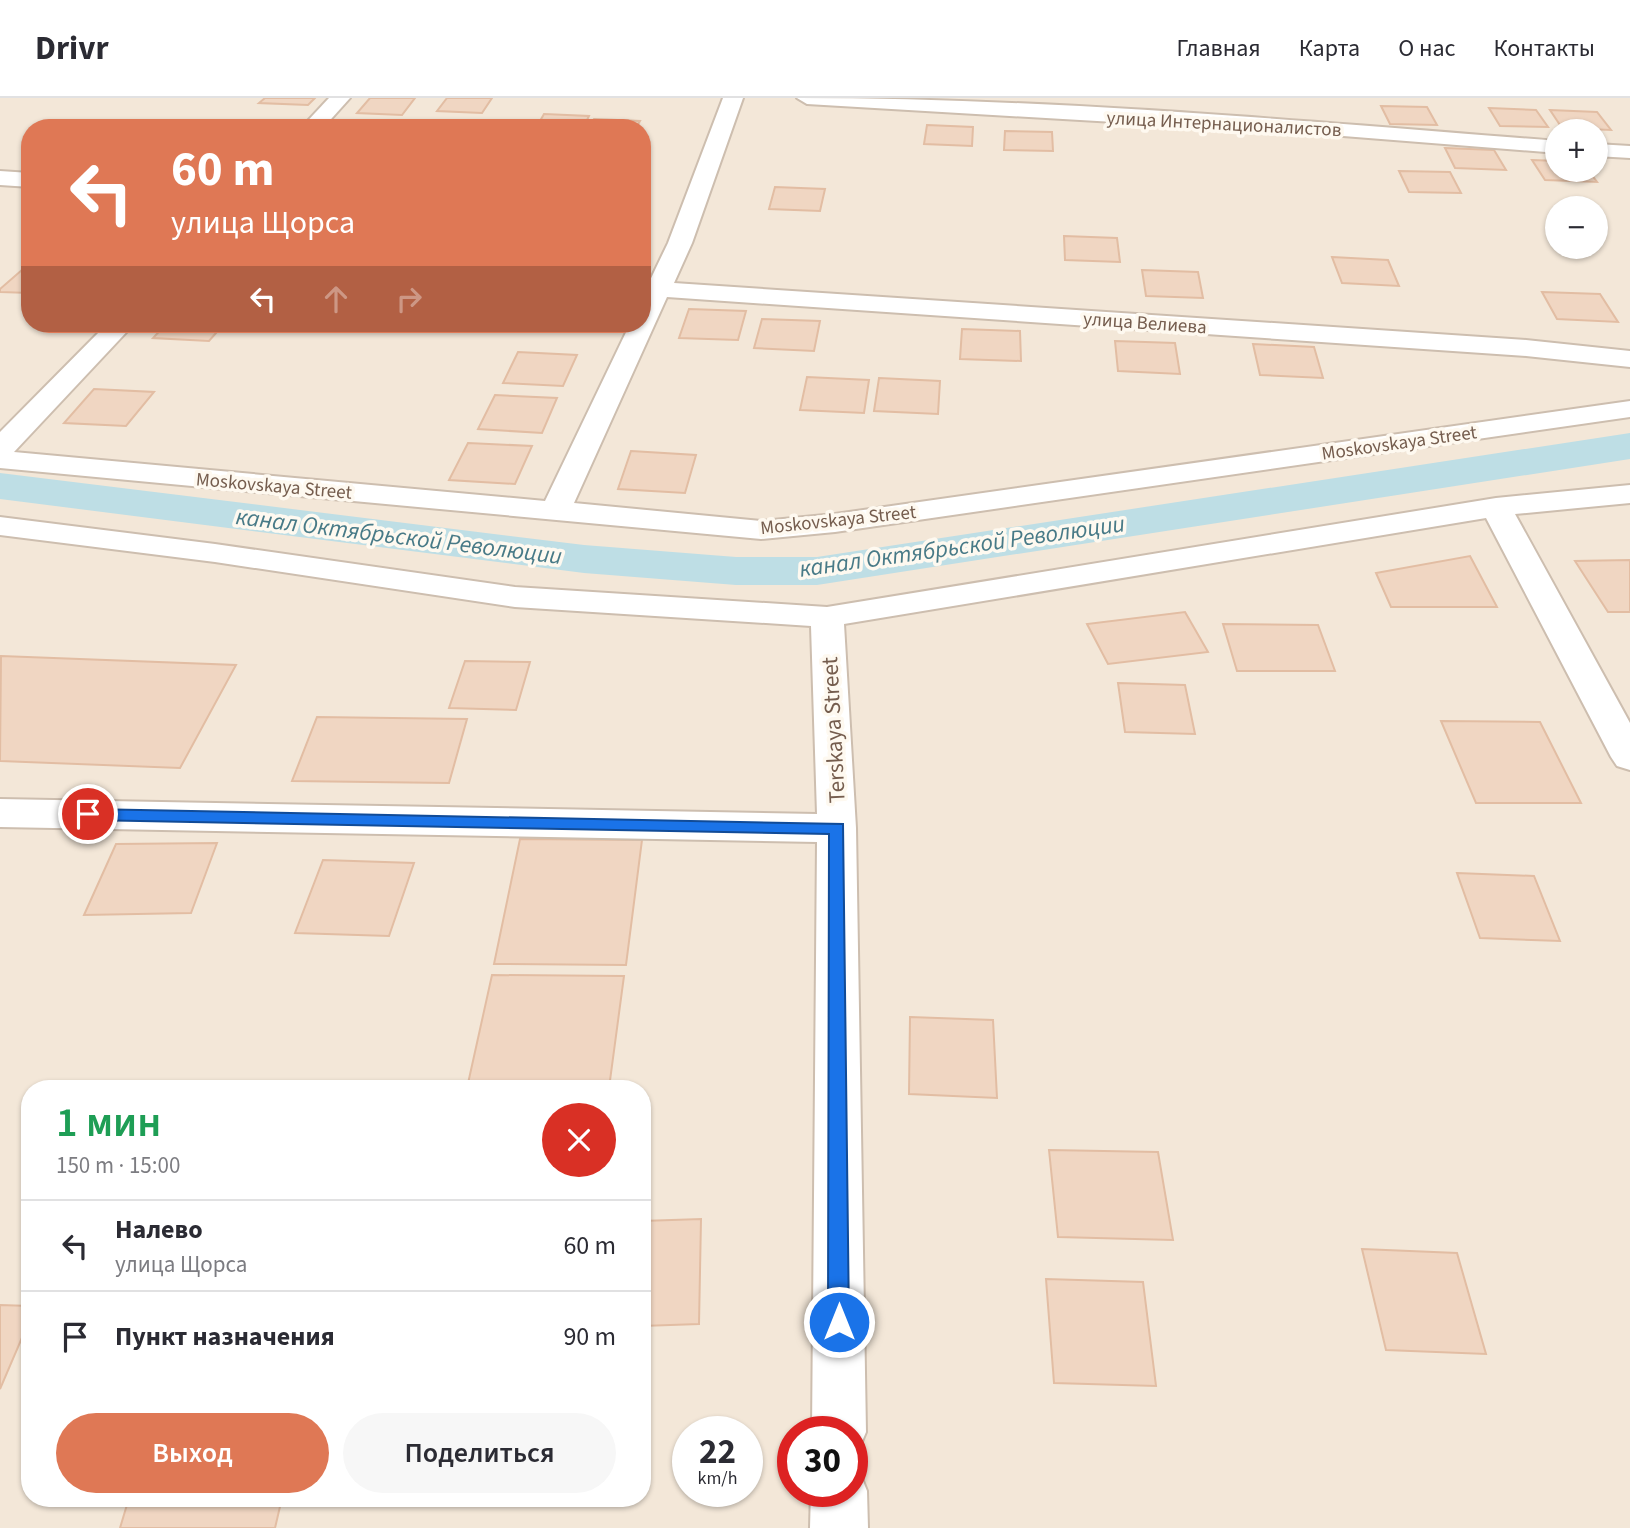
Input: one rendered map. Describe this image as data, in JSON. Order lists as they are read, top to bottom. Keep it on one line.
{"streets":{"street":["улица Интернационалистов","улица Велиева","Moskovskaya Street","Terskaya Street"]},"water":["канал Октябрьской Революции"],"page":{"header":"Drivr","nav":["Главная","Карта","О нас","Контакты"],"map_buttons":["+","−"],"turn":["60 m","улица Щорса"],"heading":["1 мин","150 m · 15:00"],"list":[{"name":"Налево","note":"улица Щорса","value":"60 m"},{"name":"Пункт назначения","value":"90 m"}],"buttons":["Выход","Поделиться"],"speed":"22 km/h","limit":"30"}}
